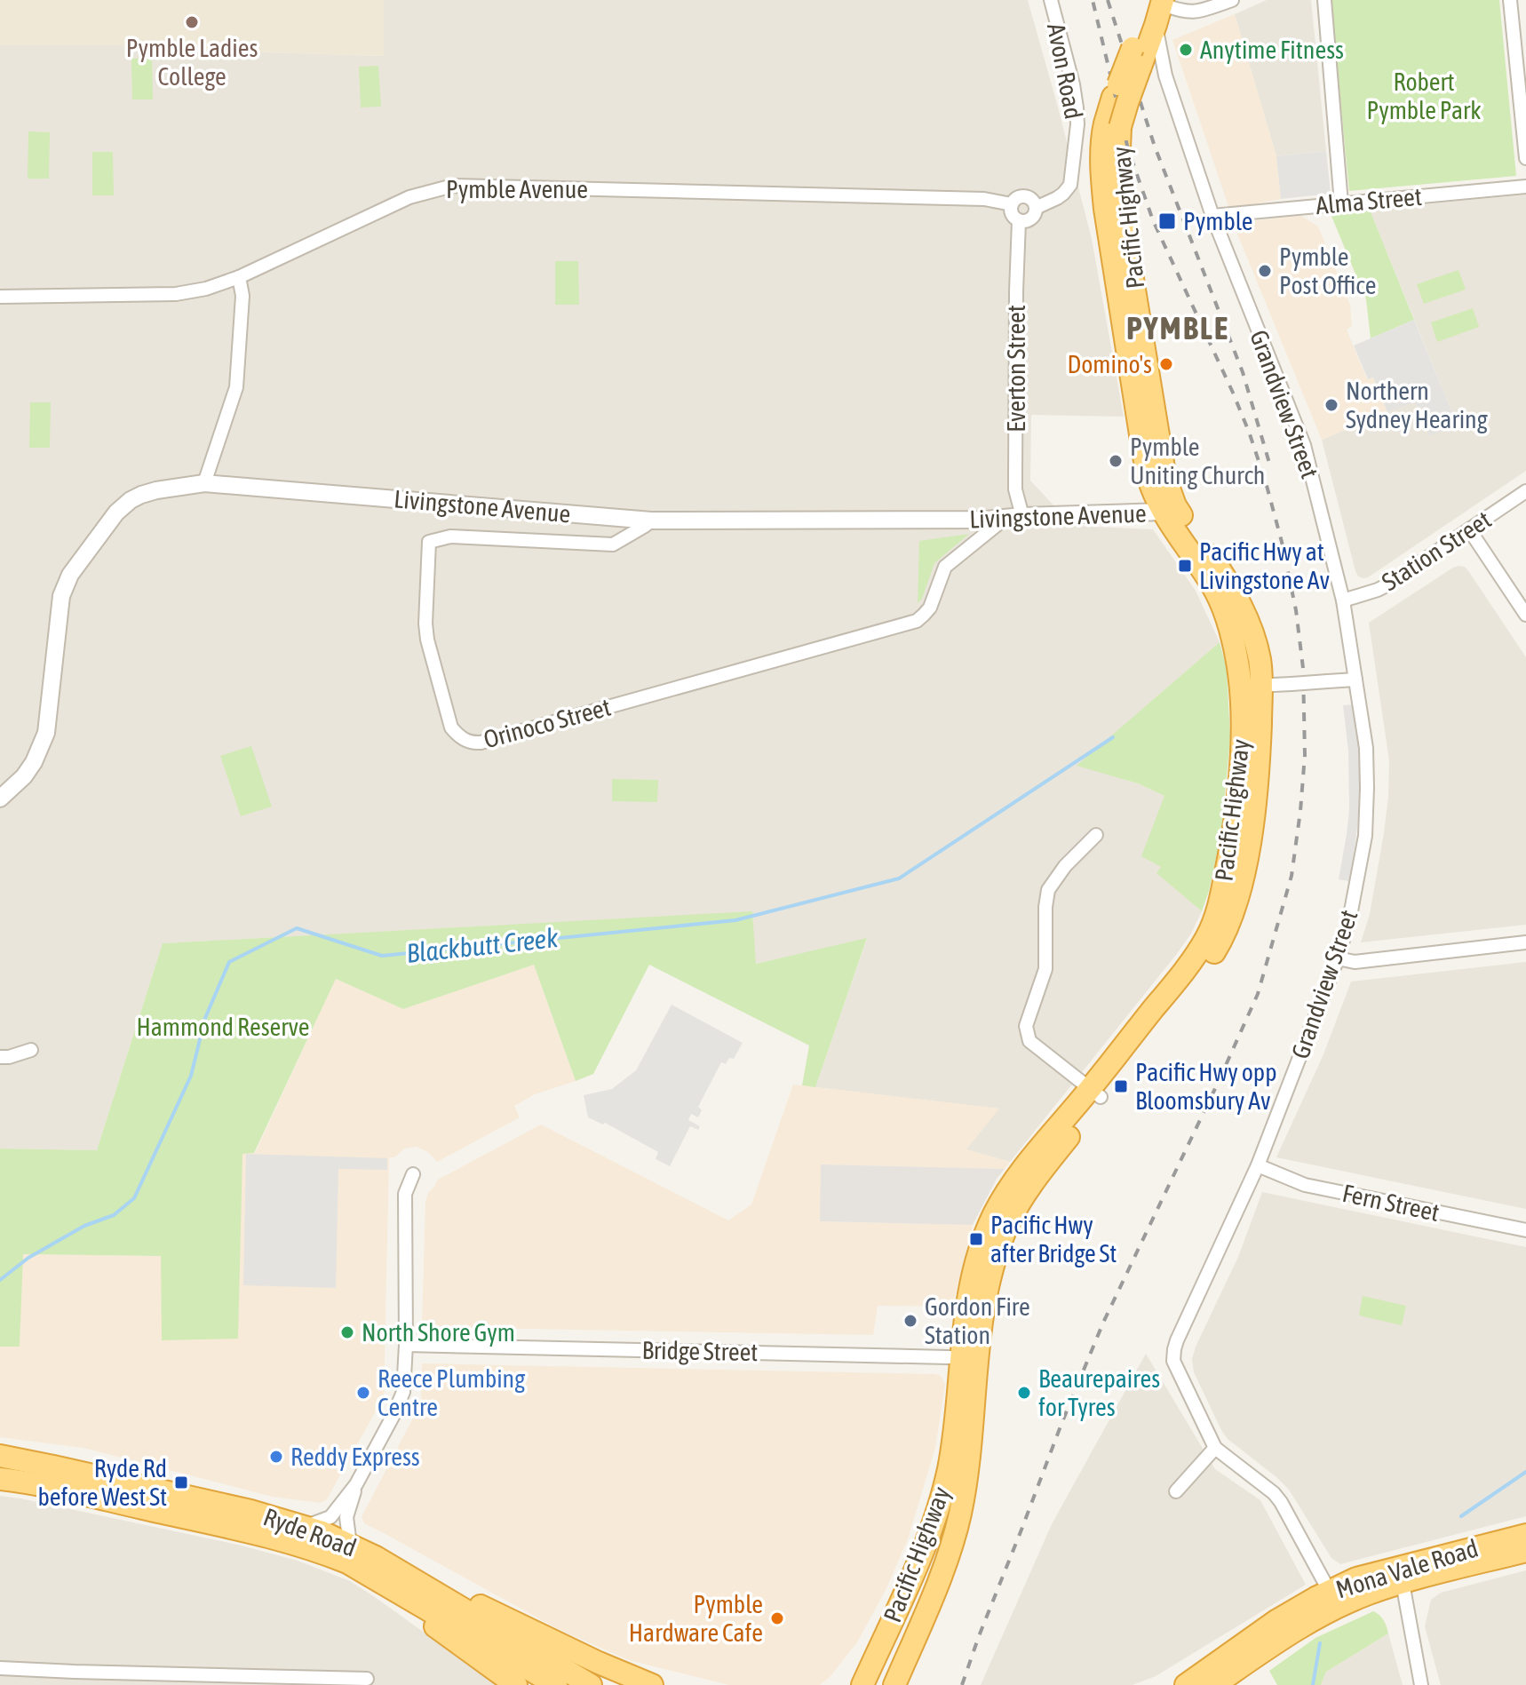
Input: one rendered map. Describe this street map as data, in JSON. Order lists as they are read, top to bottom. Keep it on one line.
{"streets":{"highway":["Pacific Highway","Ryde Road","Mona Vale Road"],"street":["Avon Road","Pymble Avenue","Alma Street","Everton Street","Grandview Street","Livingstone Avenue","Station Street","Orinoco Street","Fern Street","Bridge Street"]},"crossings":[["Avon Road","Pymble Avenue"],["Avon Road","Everton Street"],["Pymble Avenue","Everton Street"],["Alma Street","Grandview Street"],["Pacific Highway","Grandview Street"],["Pacific Highway","Livingstone Avenue"],["Pacific Highway","Bridge Street"],["Everton Street","Livingstone Avenue"],["Grandview Street","Station Street"],["Grandview Street","Fern Street"],["Grandview Street","Mona Vale Road"],["Livingstone Avenue","Orinoco Street"]],"districts":["PYMBLE"],"water":["Blackbutt Creek"],"parks":["Robert Pymble Park","Hammond Reserve"],"places":{"other":["Pymble Ladies College","Anytime Fitness","Pymble Post Office","Domino's","Northern Sydney Hearing","Pymble Uniting Church","Gordon Fire Station","North Shore Gym","Reece Plumbing Centre","Beaurepaires for Tyres","Reddy Express","Pymble Hardware Cafe"],"transit":["Pymble","Pacific Hwy at Livingstone Av","Pacific Hwy opp Bloomsbury Av","Pacific Hwy after Bridge St","Ryde Rd before West St"]}}
